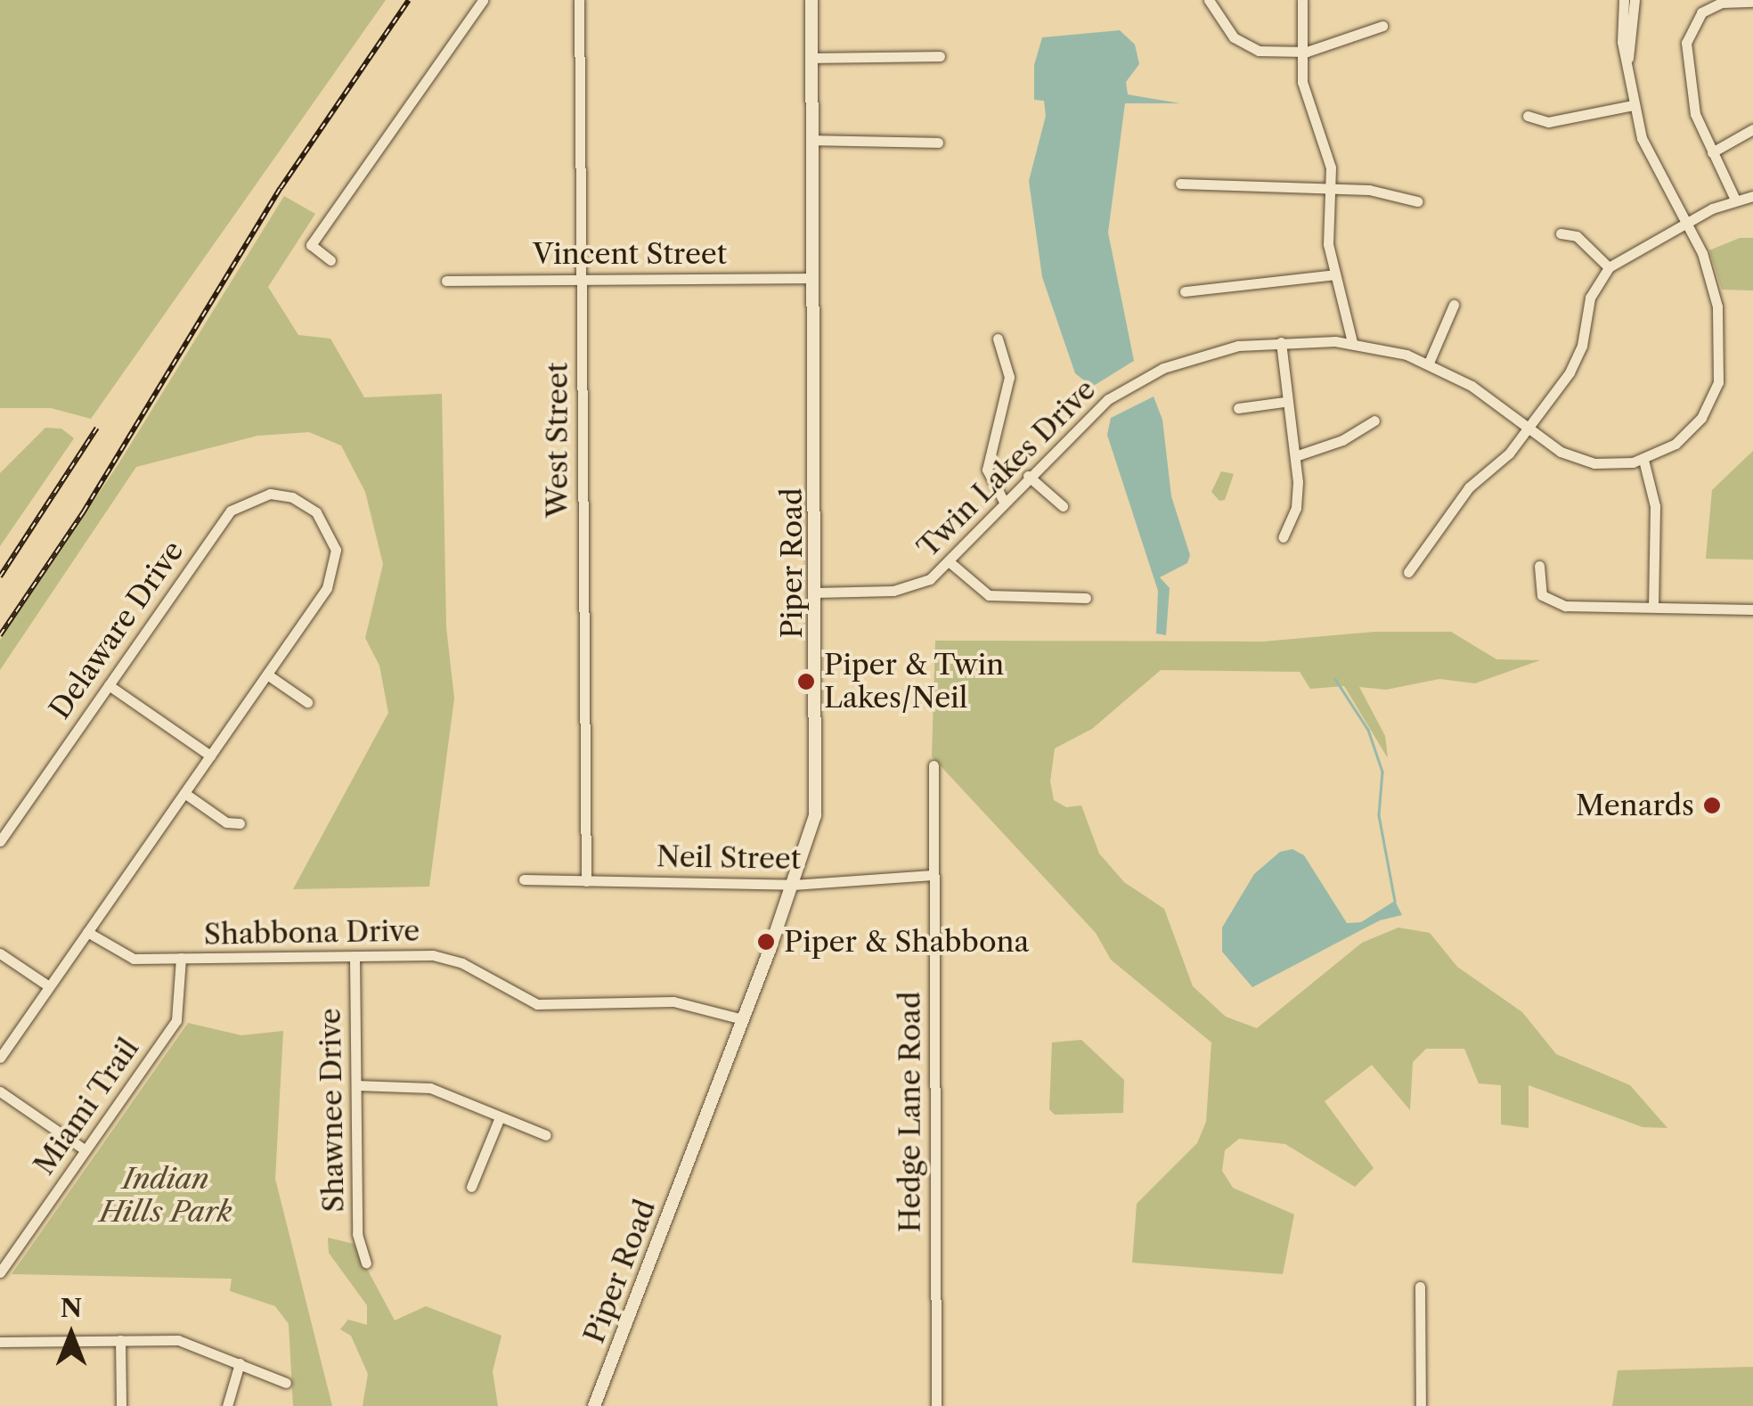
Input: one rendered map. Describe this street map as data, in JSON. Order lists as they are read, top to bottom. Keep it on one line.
{"streets":{"street":["Vincent Street","West Street","Twin Lakes Drive","Piper Road","Delaware Drive","Neil Street","Shabbona Drive","Miami Trail","Shawnee Drive","Hedge Lane Road"]},"crossings":[["Vincent Street","West Street"],["Vincent Street","Piper Road"],["West Street","Neil Street"],["Twin Lakes Drive","Piper Road"],["Piper Road","Neil Street"],["Piper Road","Shabbona Drive"],["Neil Street","Hedge Lane Road"],["Shabbona Drive","Miami Trail"],["Shabbona Drive","Shawnee Drive"]],"parks":["Indian Hills Park"],"places":["Piper & Twin Lakes/Neil","Menards","Piper & Shabbona"],"north":"top"}
